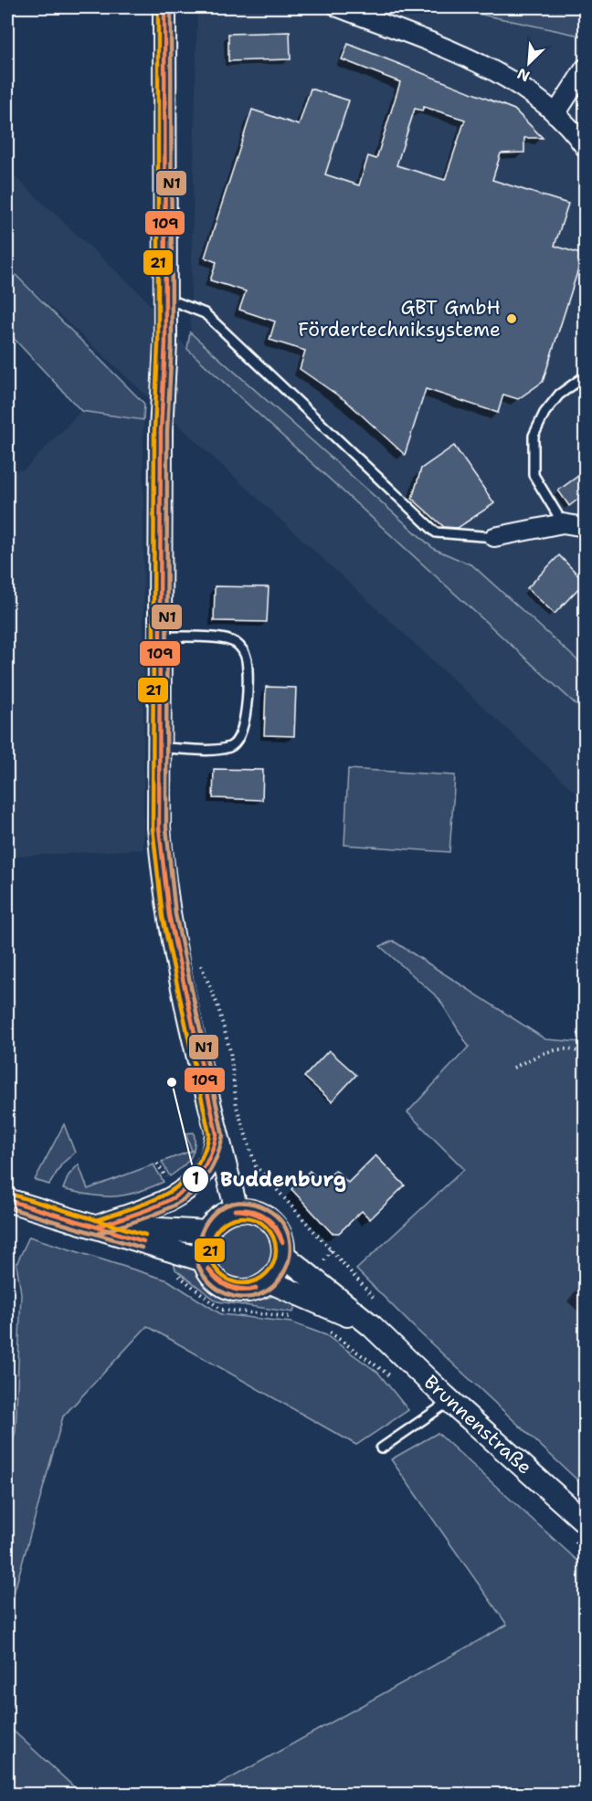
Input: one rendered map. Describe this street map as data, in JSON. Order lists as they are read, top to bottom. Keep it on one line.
{"streets":{"street":["Brunnenstraße"]},"places":["GBT GmbH Fördertechniksysteme","Buddenburg"],"lines":["transit line 109","transit line N1","transit line 21"],"north":"bottom left"}
